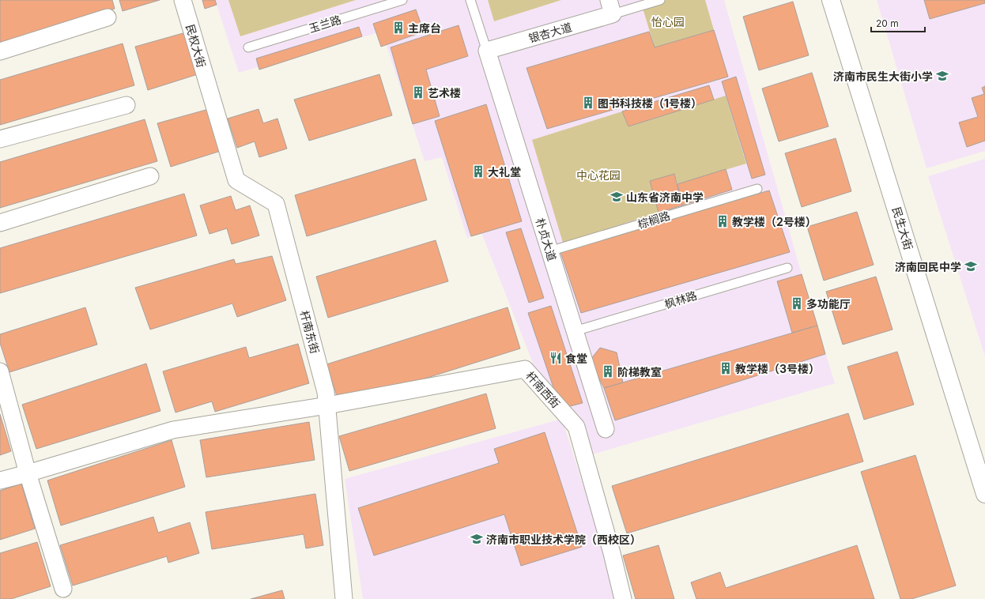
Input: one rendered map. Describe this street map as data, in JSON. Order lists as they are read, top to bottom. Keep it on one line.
{"streets":{"main road":["民生大街"],"street":["银杏大道","民权大街","朴贞大道","杆南东街","杆南西街"],"lane":["玉兰路","棕榈路","枫林路"]},"crossings":[["银杏大道","朴贞大道"],["民权大街","杆南东街"],["棕榈路","朴贞大道"],["朴贞大道","枫林路"],["杆南东街","杆南西街"]],"parks":["怡心园","中心花园"],"places":{"building":["主席台","艺术楼","图书科技楼（1号楼）","大礼堂","教学楼（2号楼）","多功能厅","教学楼（3号楼）","阶梯教室"],"school or university":["济南市民生大街小学","山东省济南中学","济南回民中学","济南市职业技术学院（西校区）"],"restaurant":["食堂"]},"scale_bar":"20 m"}
